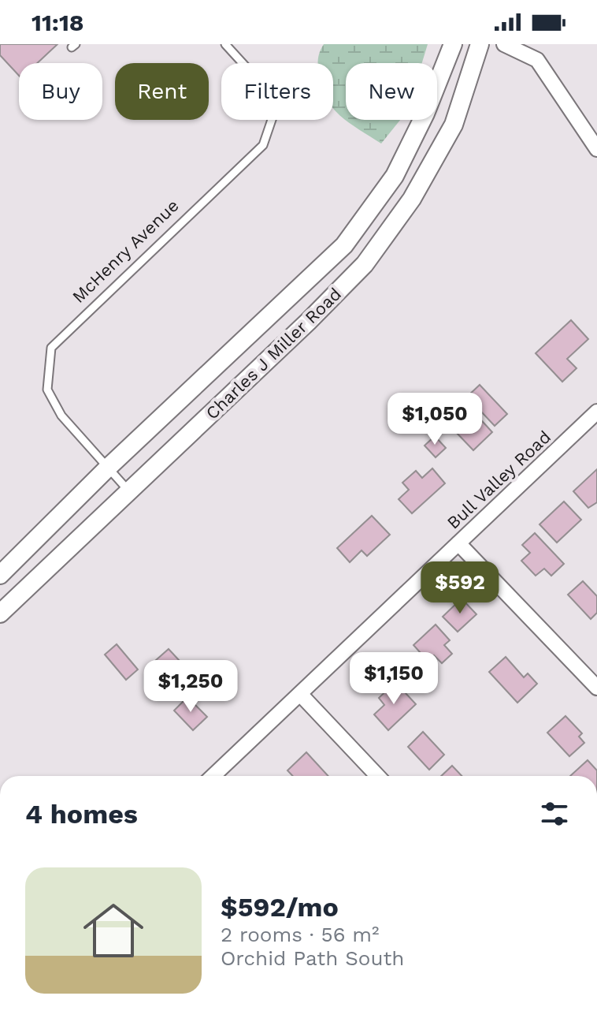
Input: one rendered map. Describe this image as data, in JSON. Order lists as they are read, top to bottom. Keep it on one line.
{"streets":{"street":["Charles J Miller Road","Bull Valley Road"],"lane":["McHenry Avenue"]},"crossings":[["McHenry Avenue","Charles J Miller Road"]],"page":{"status":"11:18","chip":["Buy","Rent","Filters","New"],"price":["$1,050","$592","$1,150","$1,250"],"heading":"4 homes","list":[{"name":"$592/mo","note":"2 rooms · 56 m² · Orchid Path South"}]}}
